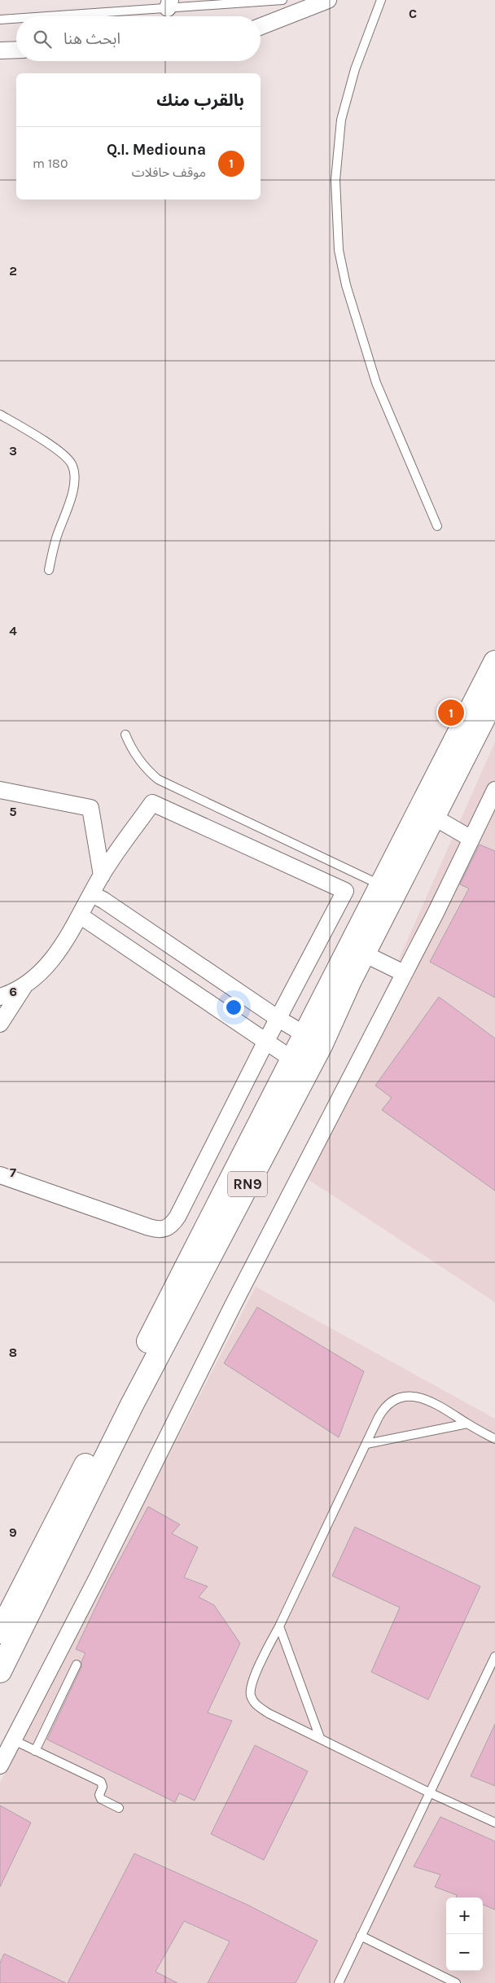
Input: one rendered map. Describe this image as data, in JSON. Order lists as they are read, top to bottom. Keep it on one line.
{"streets":{"highway":["RN9"]},"page":{"search":"ابحث هنا","heading":"بالقرب منك","list":[{"mark":"1","name":"Q.I. Mediouna","note":"موقف حافلات","value":"180 m"}],"pins":"1","map_buttons":["+","−"]},"grid":{"columns":["C"],"rows":["2","3","4","5","6","7","8","9"]}}
